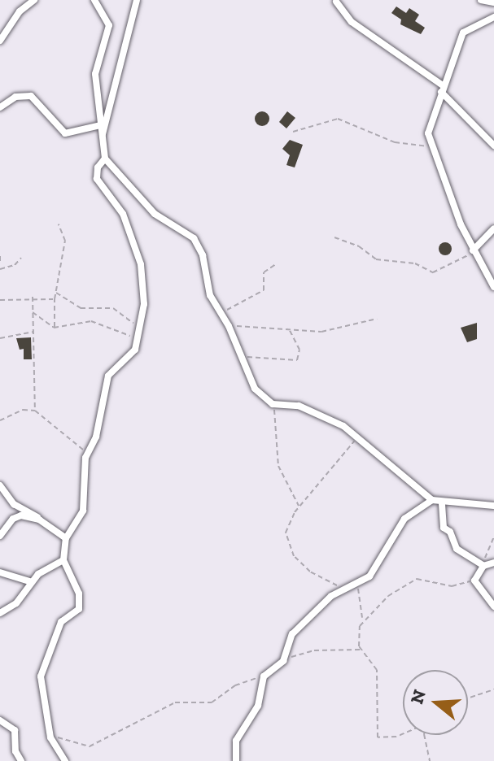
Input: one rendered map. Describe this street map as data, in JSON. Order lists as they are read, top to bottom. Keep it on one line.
{"north":"left"}
